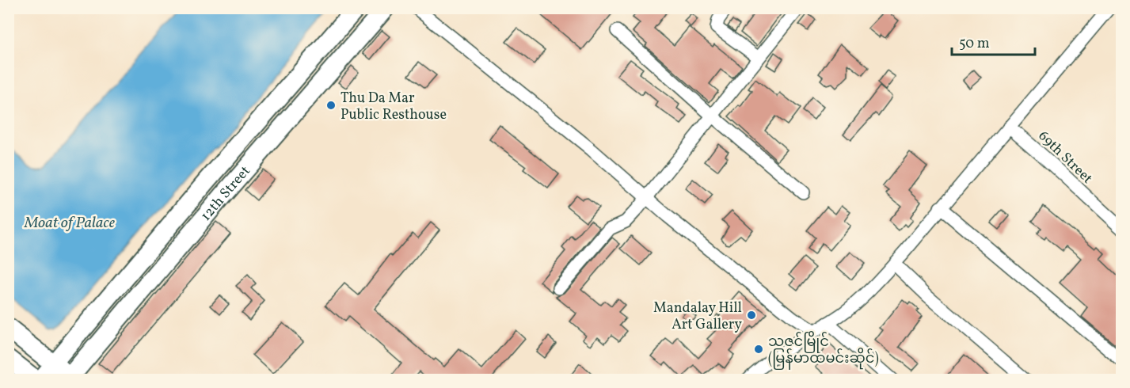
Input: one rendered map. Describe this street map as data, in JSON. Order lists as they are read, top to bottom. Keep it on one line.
{"streets":{"main road":["12th Street"],"street":["69th Street"]},"water":["Moat of Palace"],"places":["Thu Da Mar Public Resthouse","Mandalay Hill Art Gallery","သဇင်မြိုင် (မြန်မာထမင်းဆိုင်)"],"scale_bar":"50 m"}
